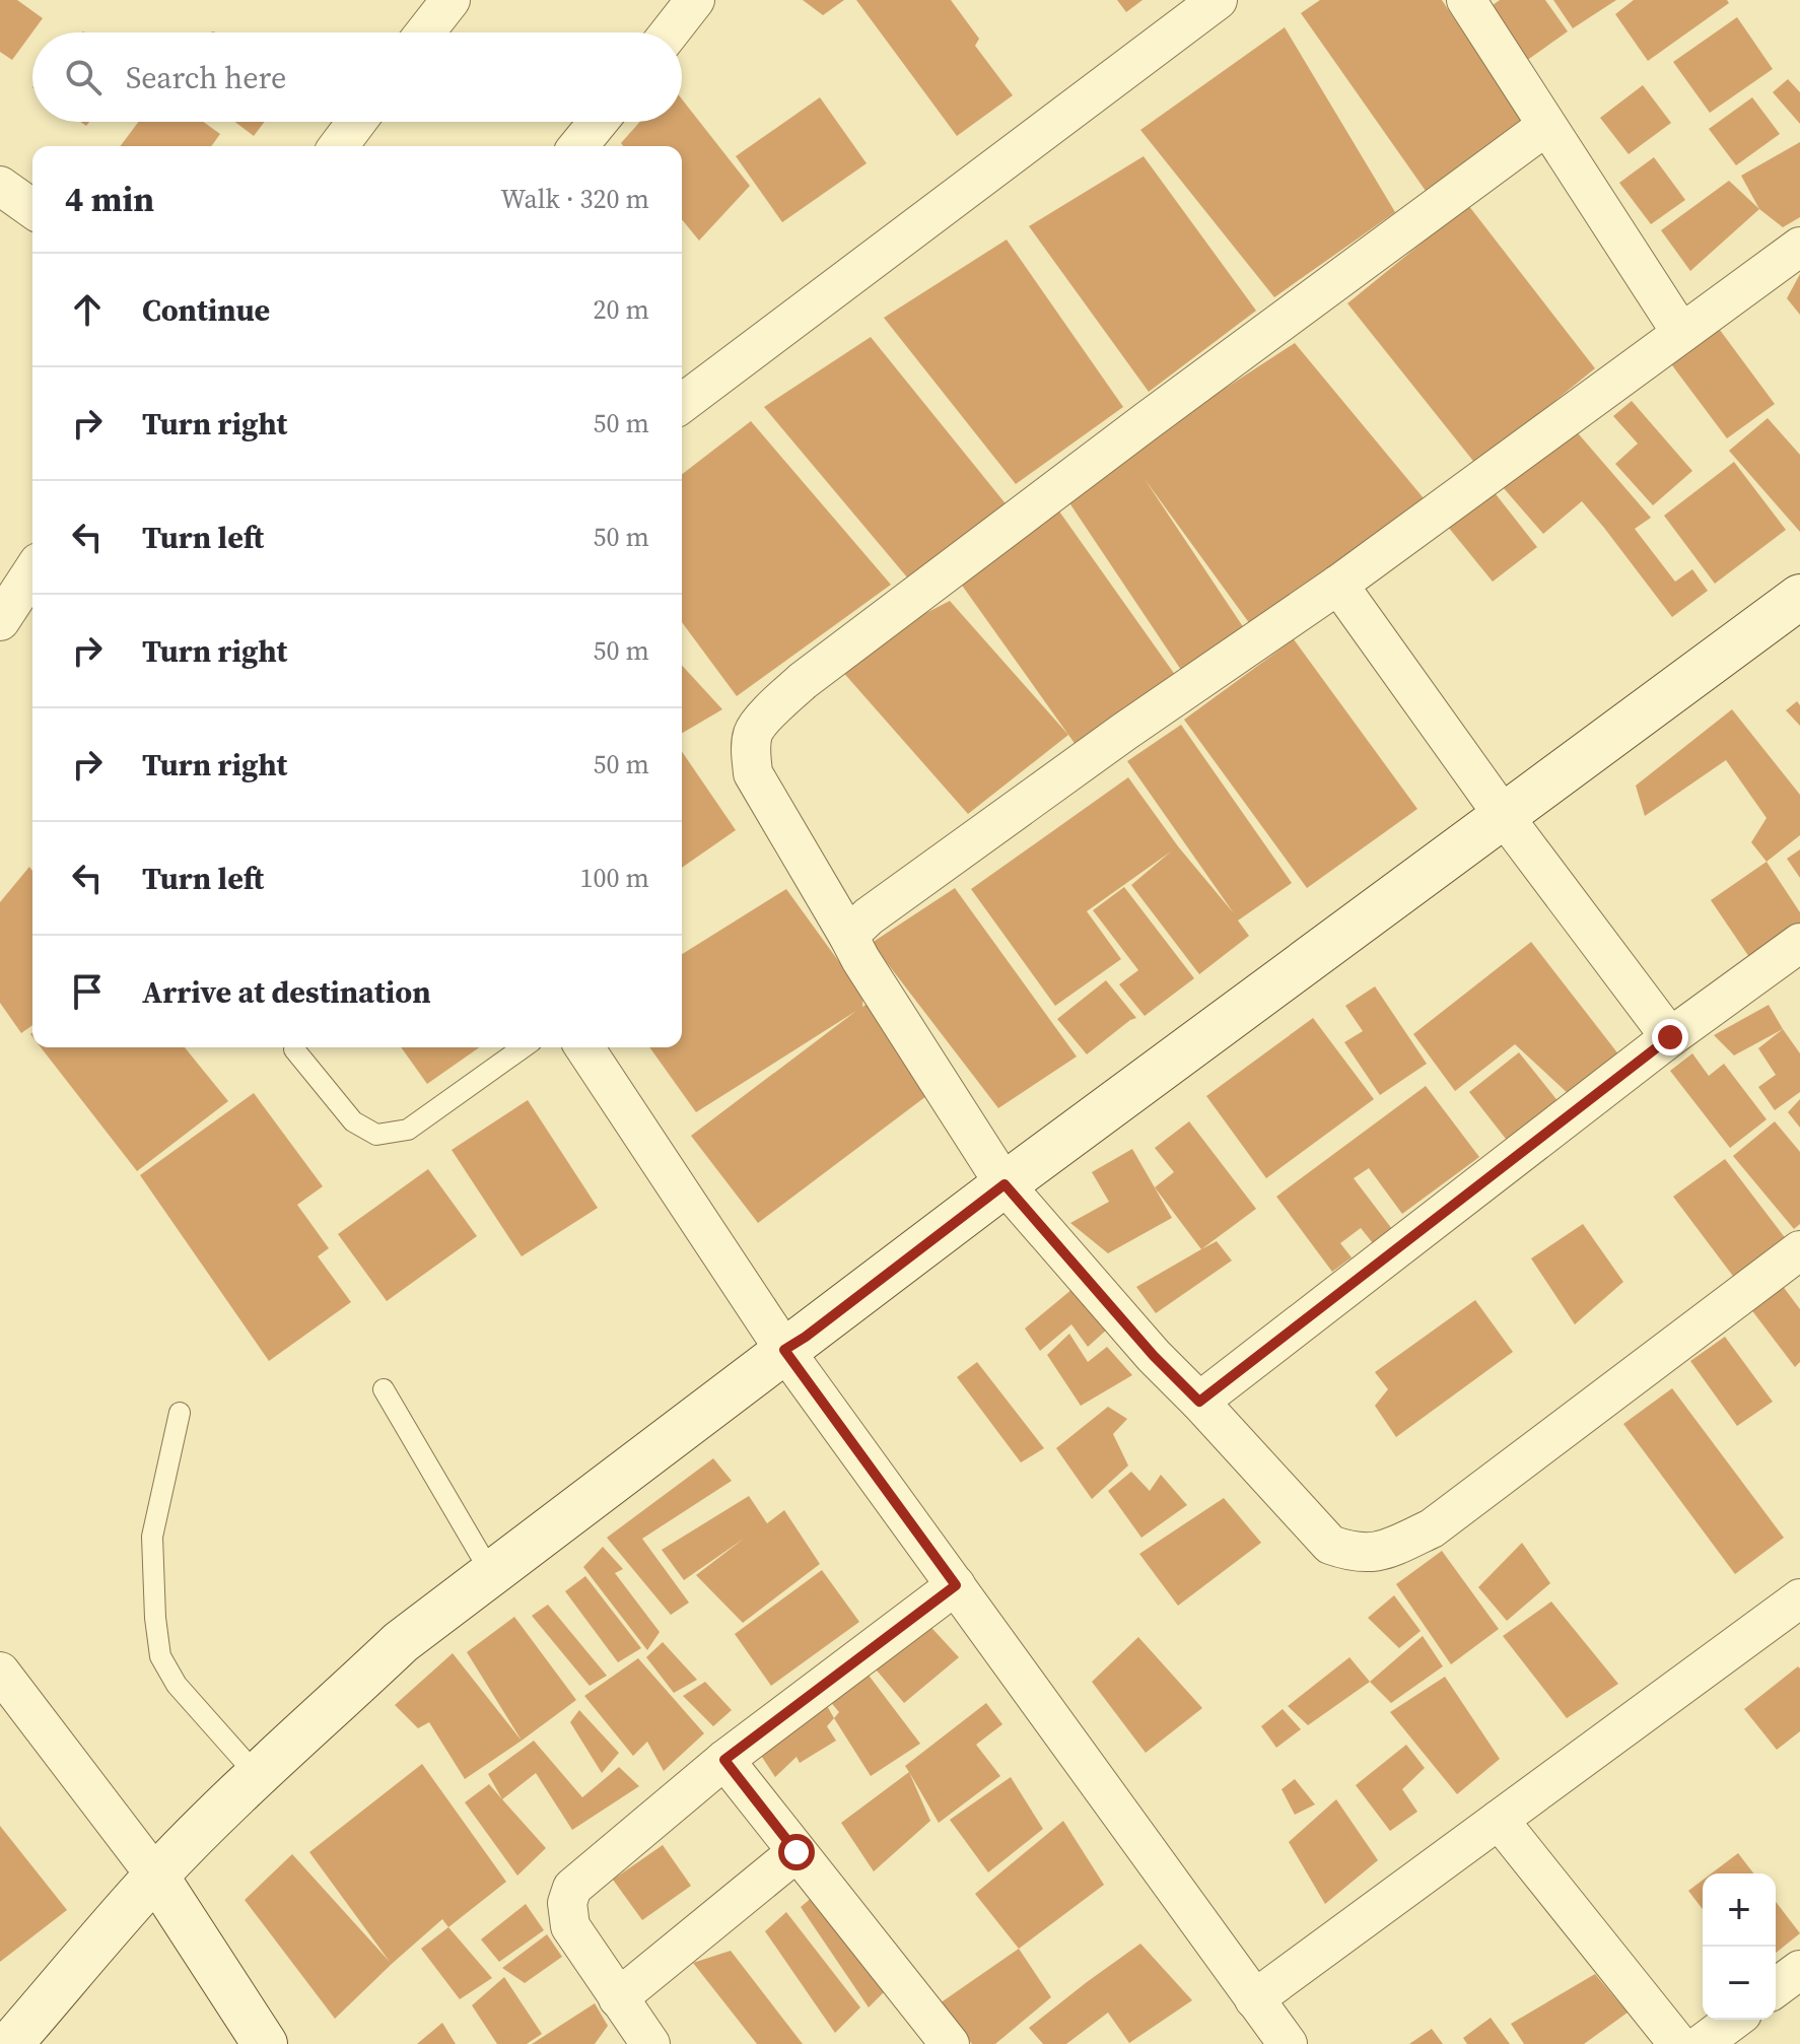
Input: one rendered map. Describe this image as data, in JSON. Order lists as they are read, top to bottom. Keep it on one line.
{"page":{"search":"Search here","heading":["4 min","Walk · 320 m"],"list":[["Continue","20 m"],["Turn right","50 m"],["Turn left","50 m"],["Turn right","50 m"],["Turn right","50 m"],["Turn left","100 m"],"Arrive at destination"],"map_buttons":["+","−"]}}
